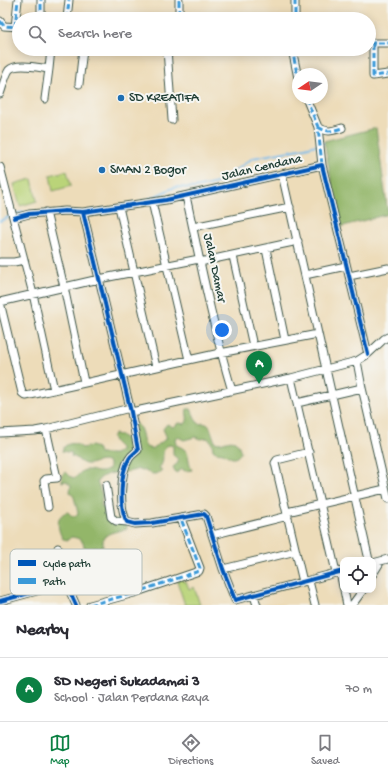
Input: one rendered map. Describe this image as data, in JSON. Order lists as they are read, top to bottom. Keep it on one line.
{"streets":{"street":["Jalan Cendana","Jalan Damar"]},"crossings":[["Jalan Cendana","Jalan Damar"]],"places":["SD KREATIFA","SMAN 2 Bogor"],"legend":["Cycle path","Path"],"north":"left","page":{"search":"Search here","pins":"A","heading":"Nearby","list":[{"mark":"A","name":"SD Negeri Sukadamai 3","note":"School · Jalan Perdana Raya","value":"70 m"}],"nav":["Map","Directions","Saved"]}}
